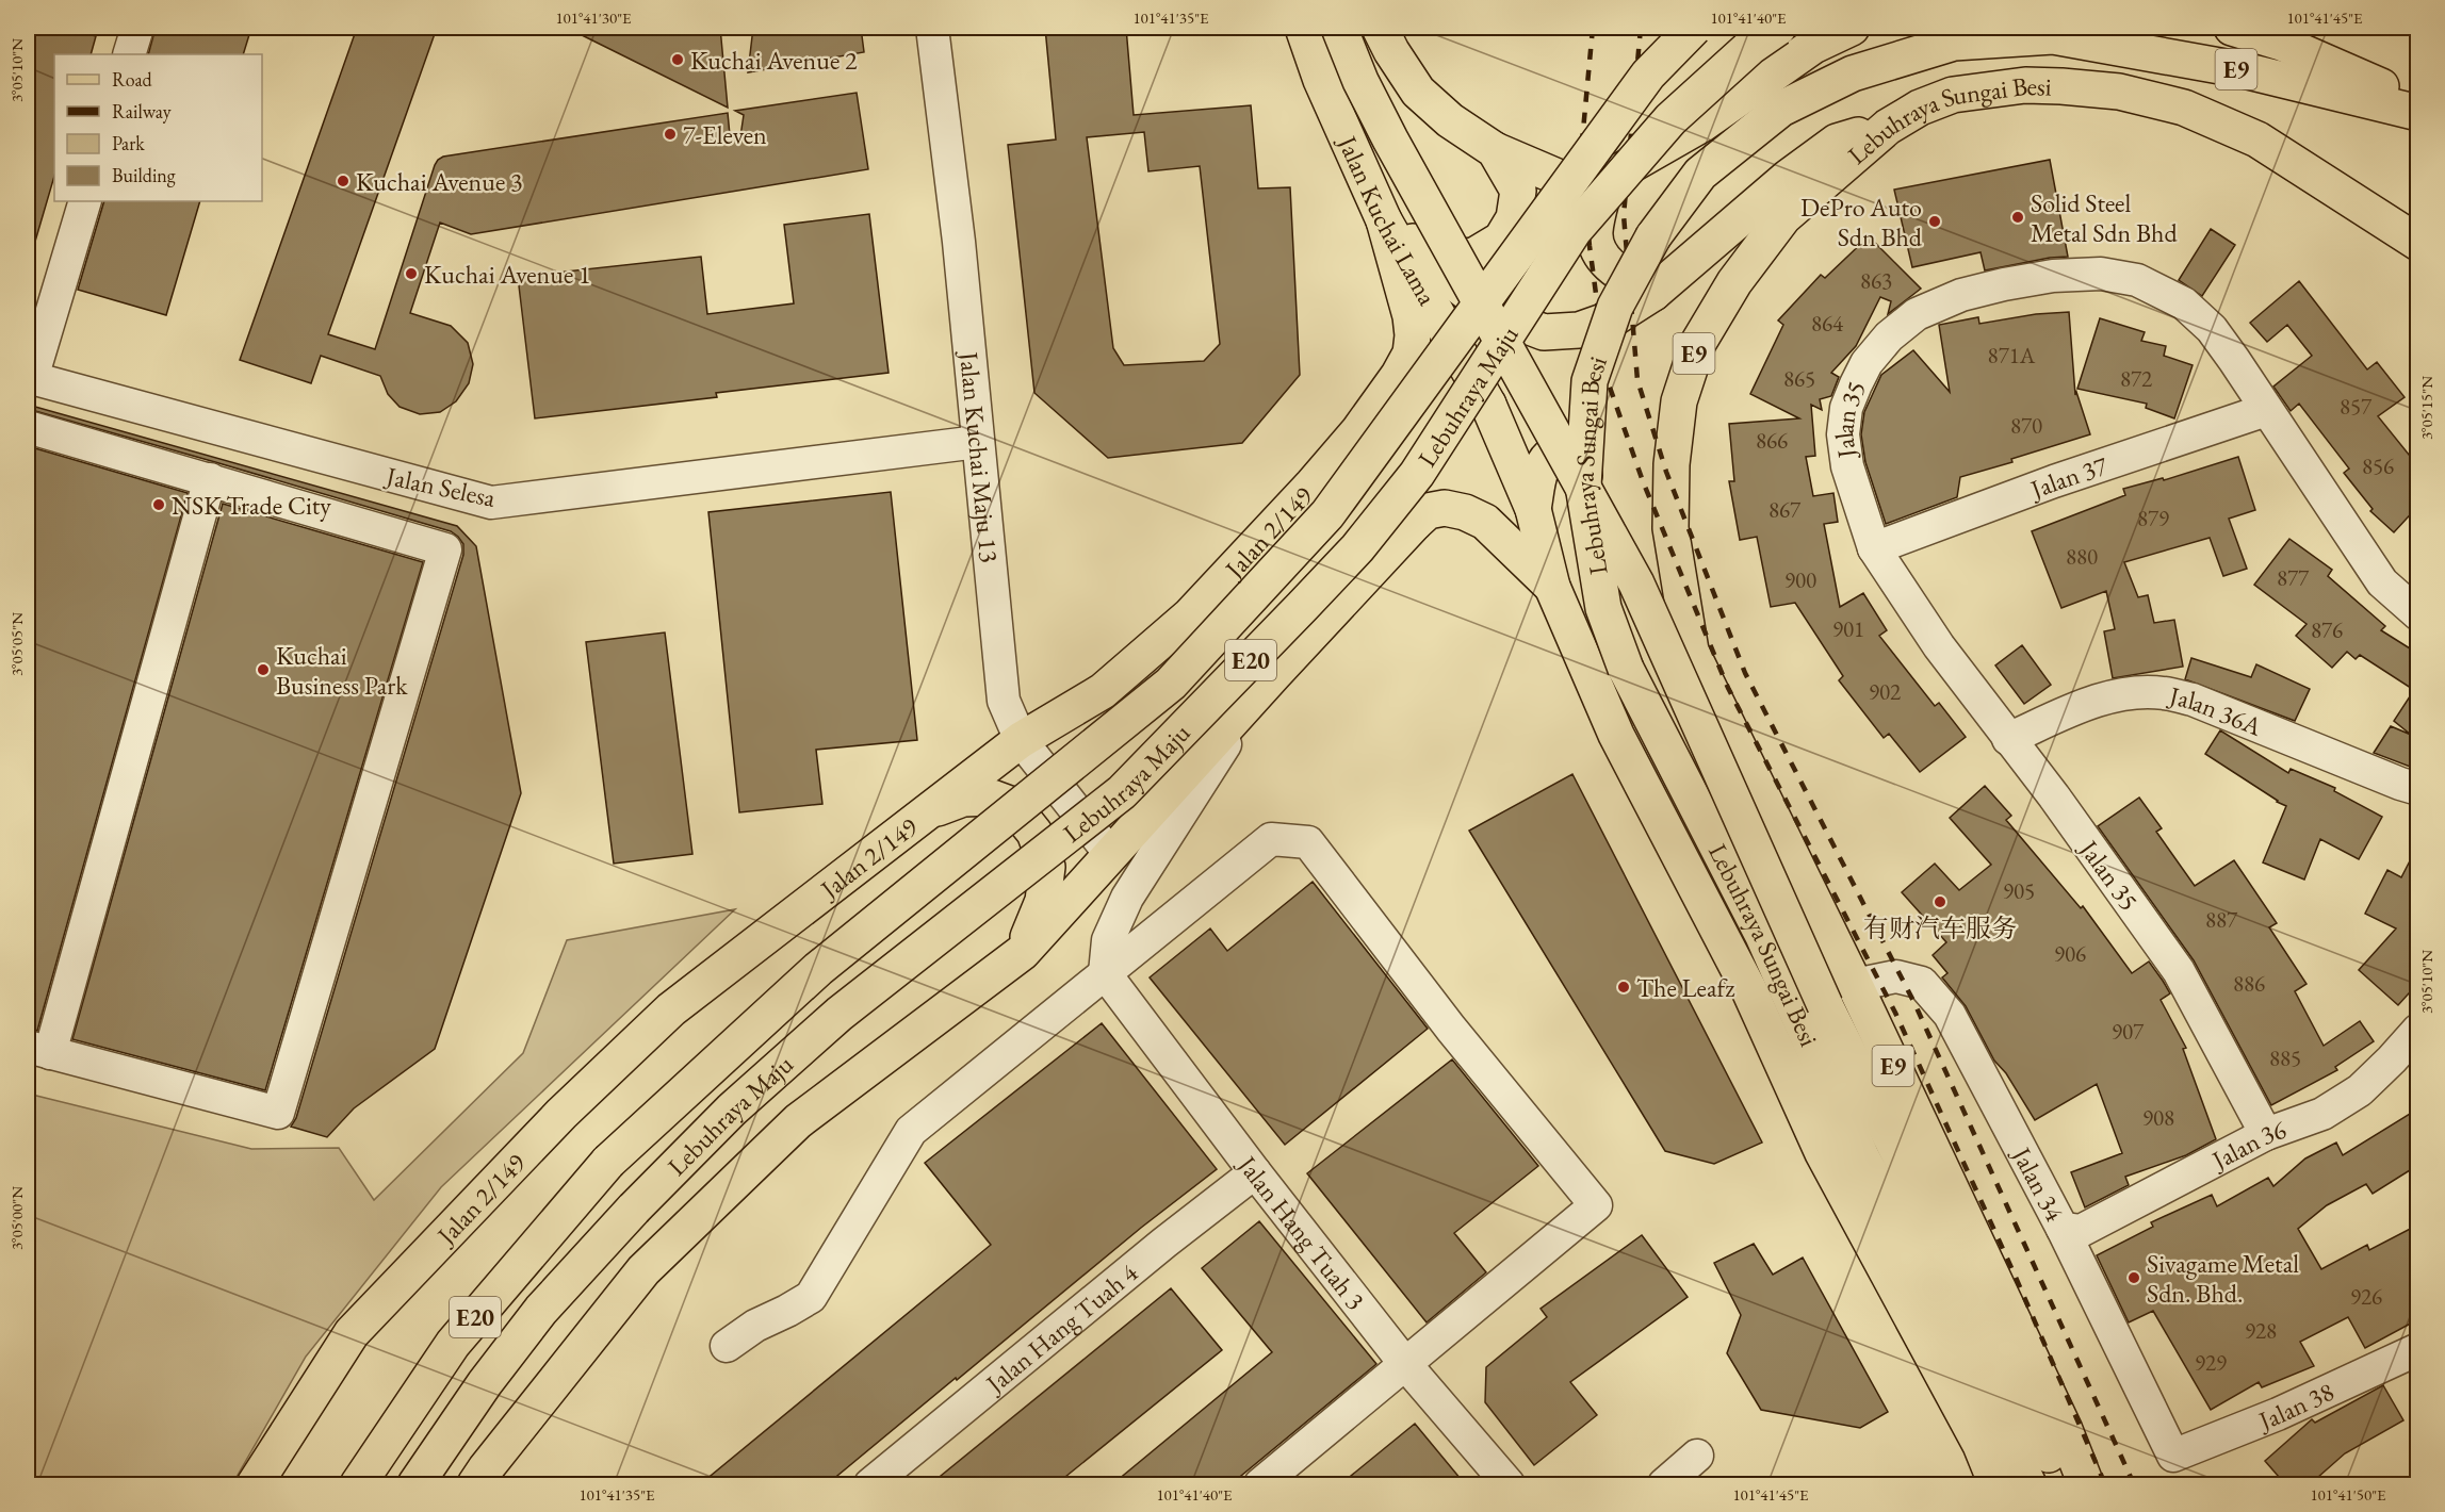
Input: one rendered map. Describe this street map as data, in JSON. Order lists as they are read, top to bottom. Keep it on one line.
{"streets":{"main road":["E9","Lebuhraya Sungai Besi","Jalan Kuchai Lama","Lebuhraya Maju","Jalan 2/149","E20"],"street":["Jalan 35","Jalan Kuchai Maju 13","Jalan 37","Jalan Selesa","Jalan 36A","Jalan 36","Jalan 34","Jalan Hang Tuah 3","Jalan Hang Tuah 4","Jalan 38"]},"crossings":[["Lebuhraya Sungai Besi","Jalan 34"],["Jalan Kuchai Lama","Jalan 2/149"],["Jalan 35","Jalan 37"],["Jalan 35","Jalan 36A"],["Jalan 35","Jalan 36"],["Jalan Kuchai Maju 13","Jalan Selesa"],["Jalan Kuchai Maju 13","Jalan 2/149"],["Jalan 36","Jalan 34"],["Jalan 34","Jalan 38"],["Jalan Hang Tuah 3","Jalan Hang Tuah 4"]],"places":["Kuchai Avenue 2","7-Eleven","Kuchai Avenue 3","Solid Steel Metal Sdn Bhd","DePro Auto Sdn Bhd","Kuchai Avenue 1","NSK Trade City","Kuchai Business Park","有财汽车服务","The Leafz","Sivagame Metal Sdn. Bhd."],"house_numbers":["863","864","871A","865","872","857","870","866","856","867","879","880","877","900","901","876","902","905","887","906","886","907","885","908","926","928","929"],"legend":["Road","Railway","Park","Building"],"coordinates":["101°41'30\"E","101°41'35\"E","101°41'40\"E","101°41'45\"E","3°05'10\"N","3°05'15\"N","3°05'05\"N","3°05'00\"N","101°41'50\"E"]}
